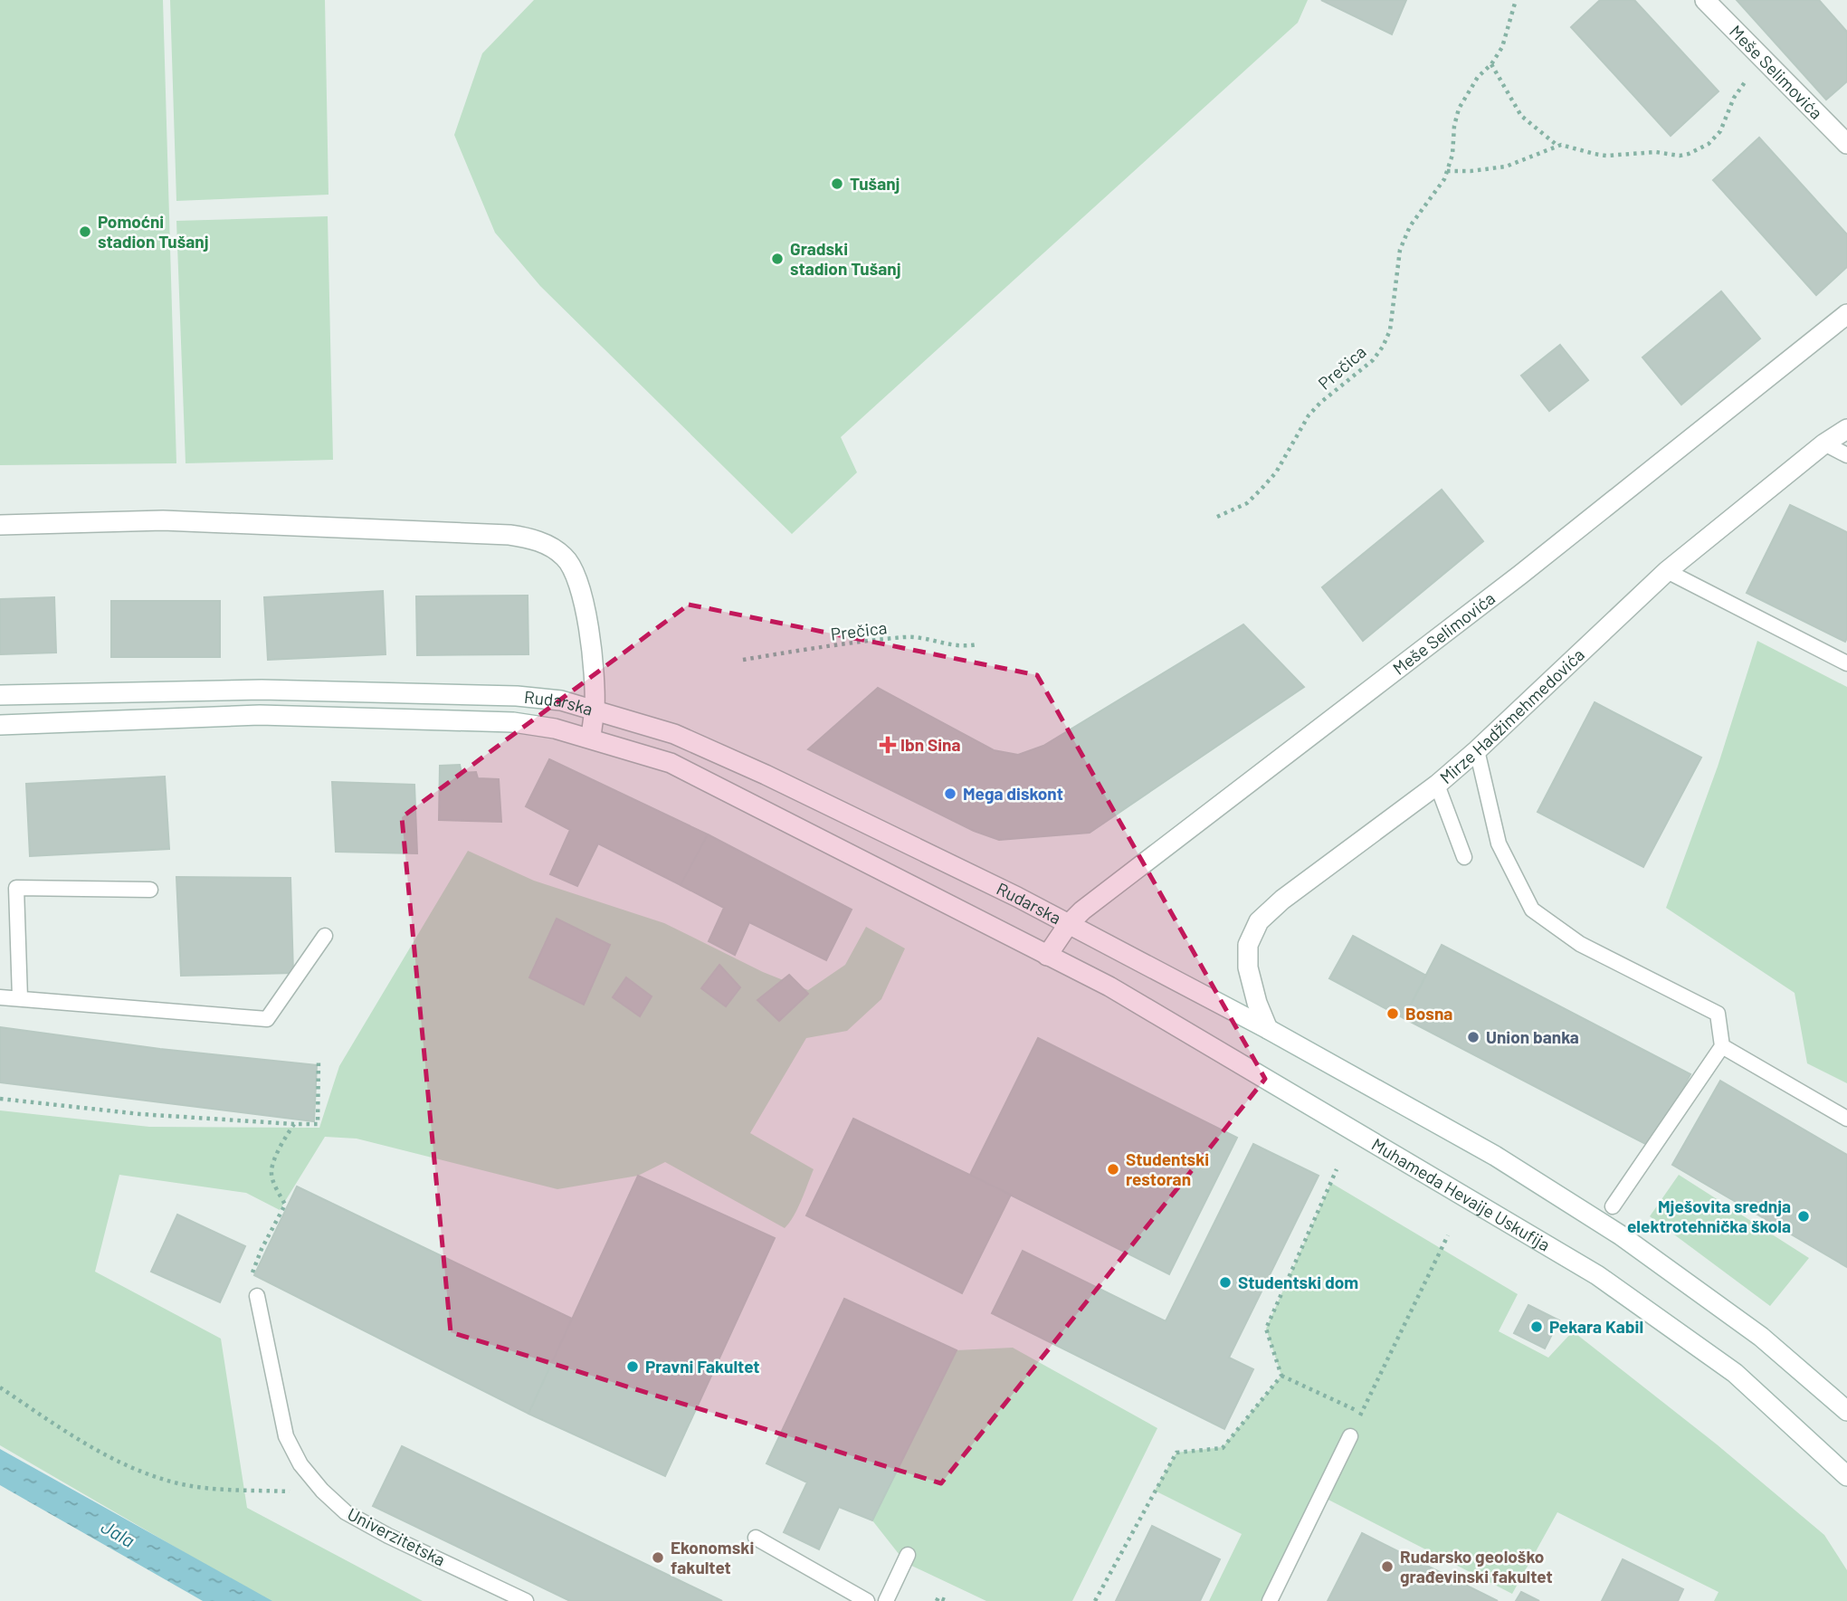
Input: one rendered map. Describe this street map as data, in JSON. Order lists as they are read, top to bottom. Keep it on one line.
{"streets":{"main road":["Meše Selimovića","Rudarska","Mirze Hadžimehmedovića","Muhameda Hevaije Uskufija"],"lane":["Univerzitetska"],"path":["Prečica"]},"crossings":[["Meše Selimovića","Rudarska"],["Meše Selimovića","Muhameda Hevaije Uskufija"],["Rudarska","Muhameda Hevaije Uskufija"]],"water":["Jala"],"places":{"other":["Tušanj","Pomoćni stadion Tušanj","Gradski stadion Tušanj","Mega diskont","Bosna","Union banka","Studentski restoran","Mješovita srednja elektrotehnička škola","Studentski dom","Pekara Kabil","Pravni Fakultet","Ekonomski fakultet","Rudarsko geološko građevinski fakultet"],"health":["Ibn Sina"]}}
